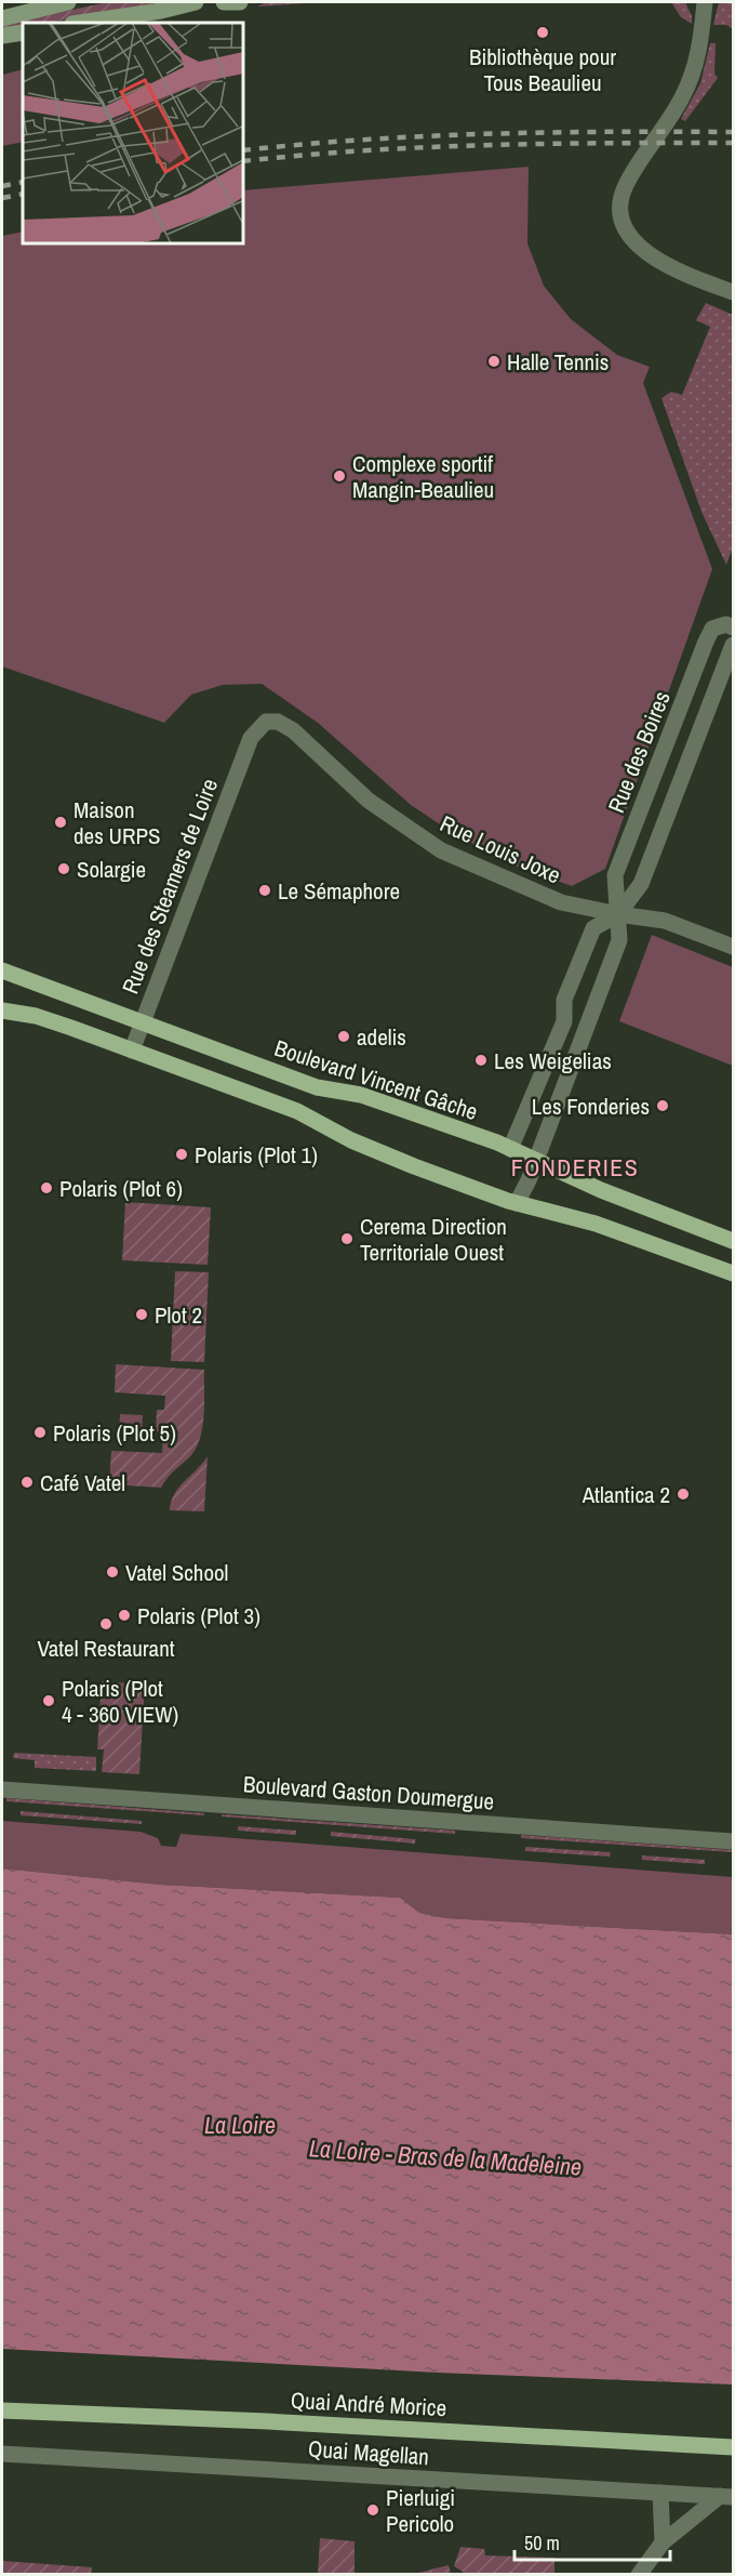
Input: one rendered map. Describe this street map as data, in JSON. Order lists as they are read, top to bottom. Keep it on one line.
{"streets":{"main road":["Boulevard Vincent Gâche","Quai André Morice"],"street":["Rue des Boires","Rue Louis Joxe","Rue des Steamers de Loire","Boulevard Gaston Doumergue","Quai Magellan"]},"crossings":[["Rue des Boires","Rue Louis Joxe"],["Rue des Boires","Boulevard Vincent Gâche"],["Rue Louis Joxe","Rue des Steamers de Loire"],["Rue des Steamers de Loire","Boulevard Vincent Gâche"]],"districts":["FONDERIES"],"water":["La Loire","La Loire - Bras de la Madeleine"],"places":["Bibliothèque pour Tous Beaulieu","Halle Tennis","Complexe sportif Mangin-Beaulieu","Maison des URPS","Solargie","Le Sémaphore","adelis","Les Weigelias","Les Fonderies","Polaris (Plot 1)","Polaris (Plot 6)","Cerema Direction Territoriale Ouest","Plot 2","Polaris (Plot 5)","Café Vatel","Atlantica 2","Vatel School","Polaris (Plot 3)","Vatel Restaurant","Polaris (Plot 4 - 360 VIEW)","Pierluigi Pericolo"],"scale_bar":"50 m"}
